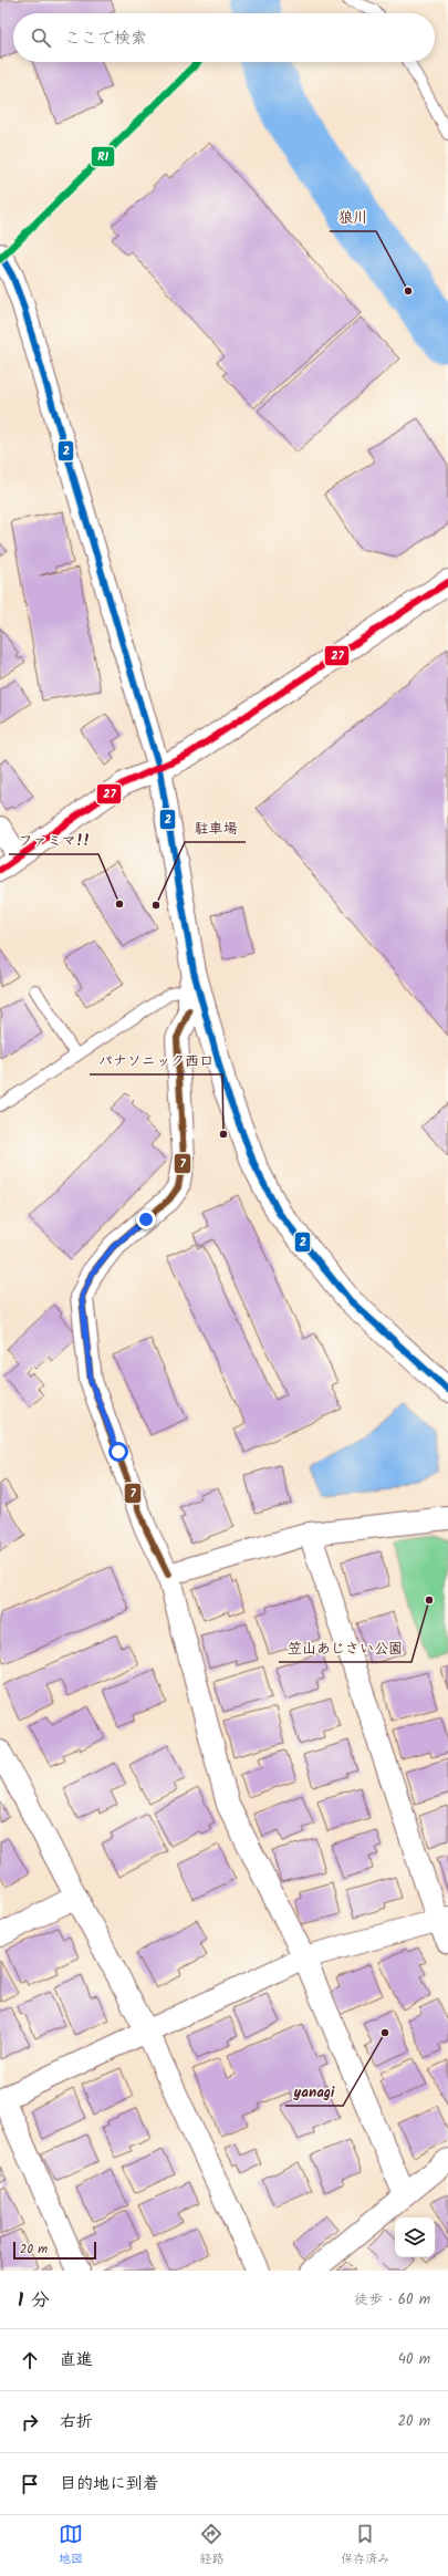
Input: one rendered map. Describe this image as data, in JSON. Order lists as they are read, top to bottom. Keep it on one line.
{"places":["狼川","ファミマ!!","駐車場","パナソニック西口","笠山あじさい公園","yanagi"],"lines":["transit line R1","transit line 2","transit line 27","transit line 7"],"scale_bar":"20 m","page":{"search":"ここで検索","scale":"20 m","heading":["1 分","徒歩 · 60 m"],"list":[["直進","40 m"],["右折","20 m"],"目的地に到着"],"nav":["地図","経路","保存済み"]}}
